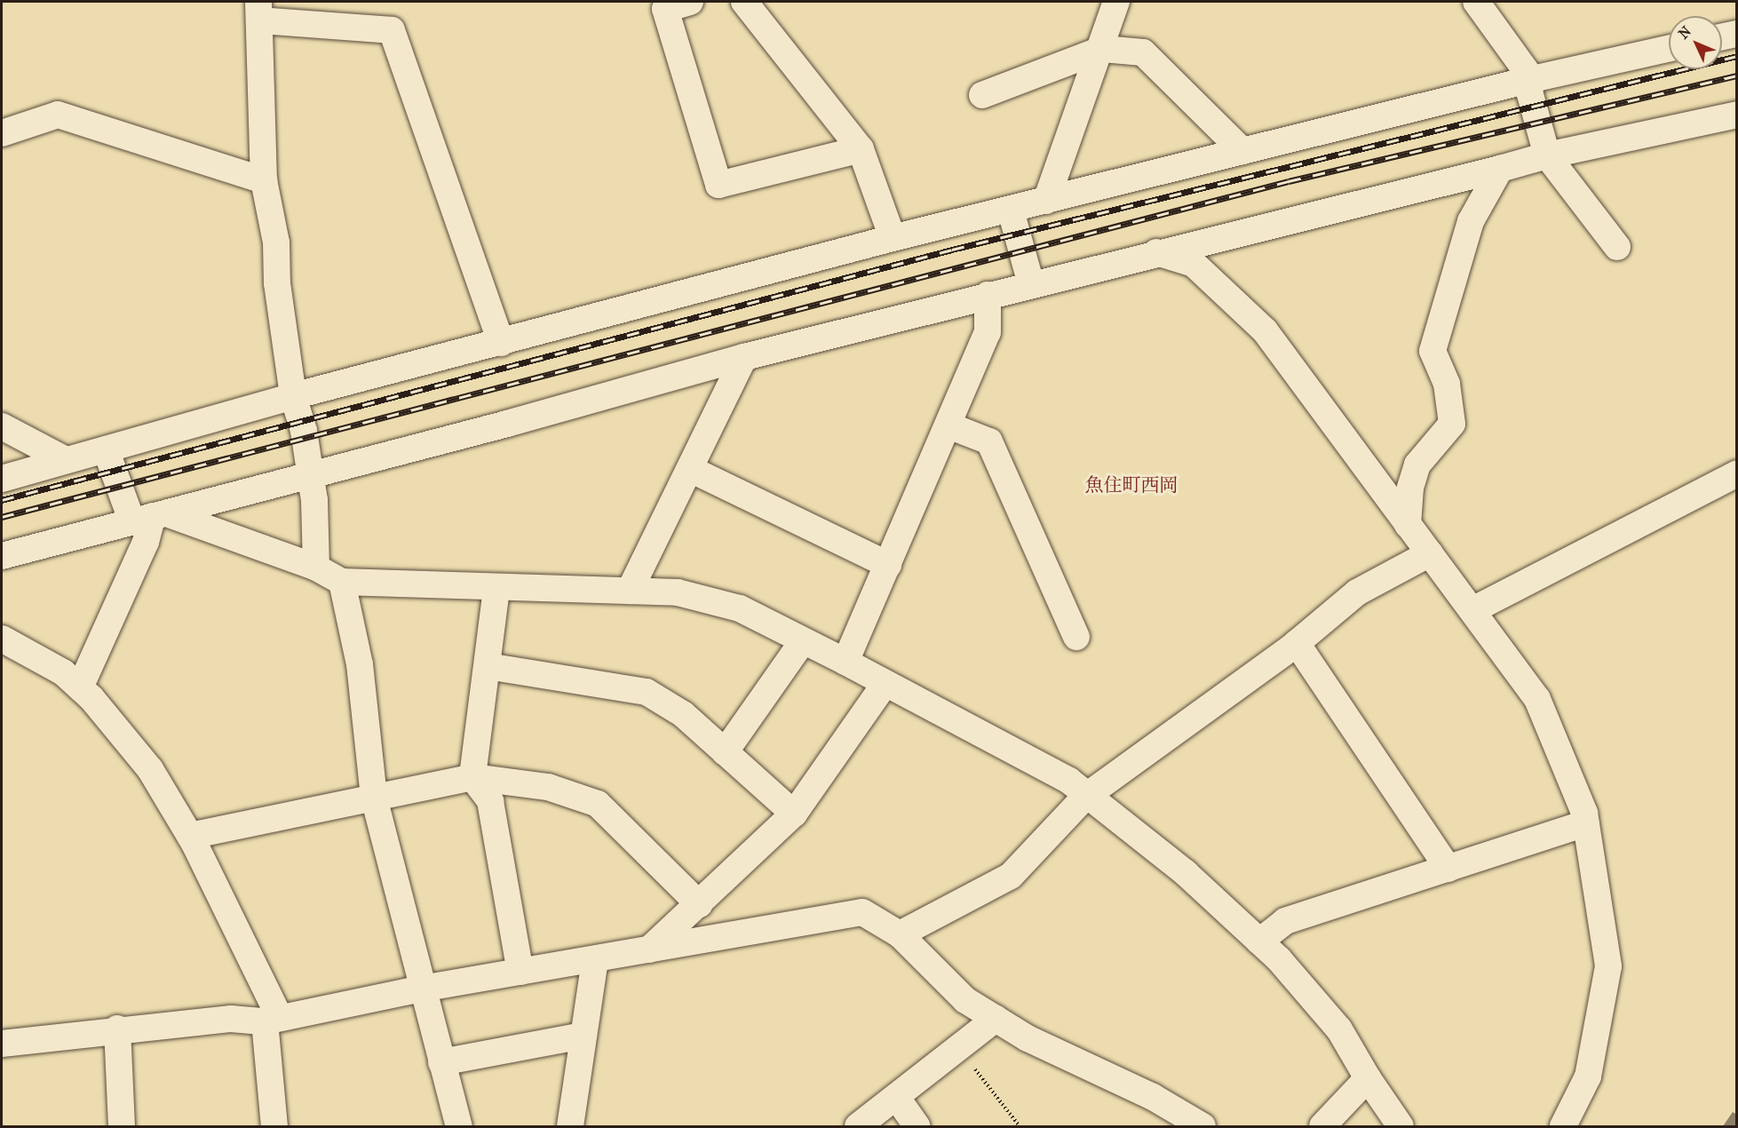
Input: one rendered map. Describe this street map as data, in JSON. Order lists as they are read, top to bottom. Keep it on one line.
{"districts":["魚住町西岡"],"north":"top left"}
